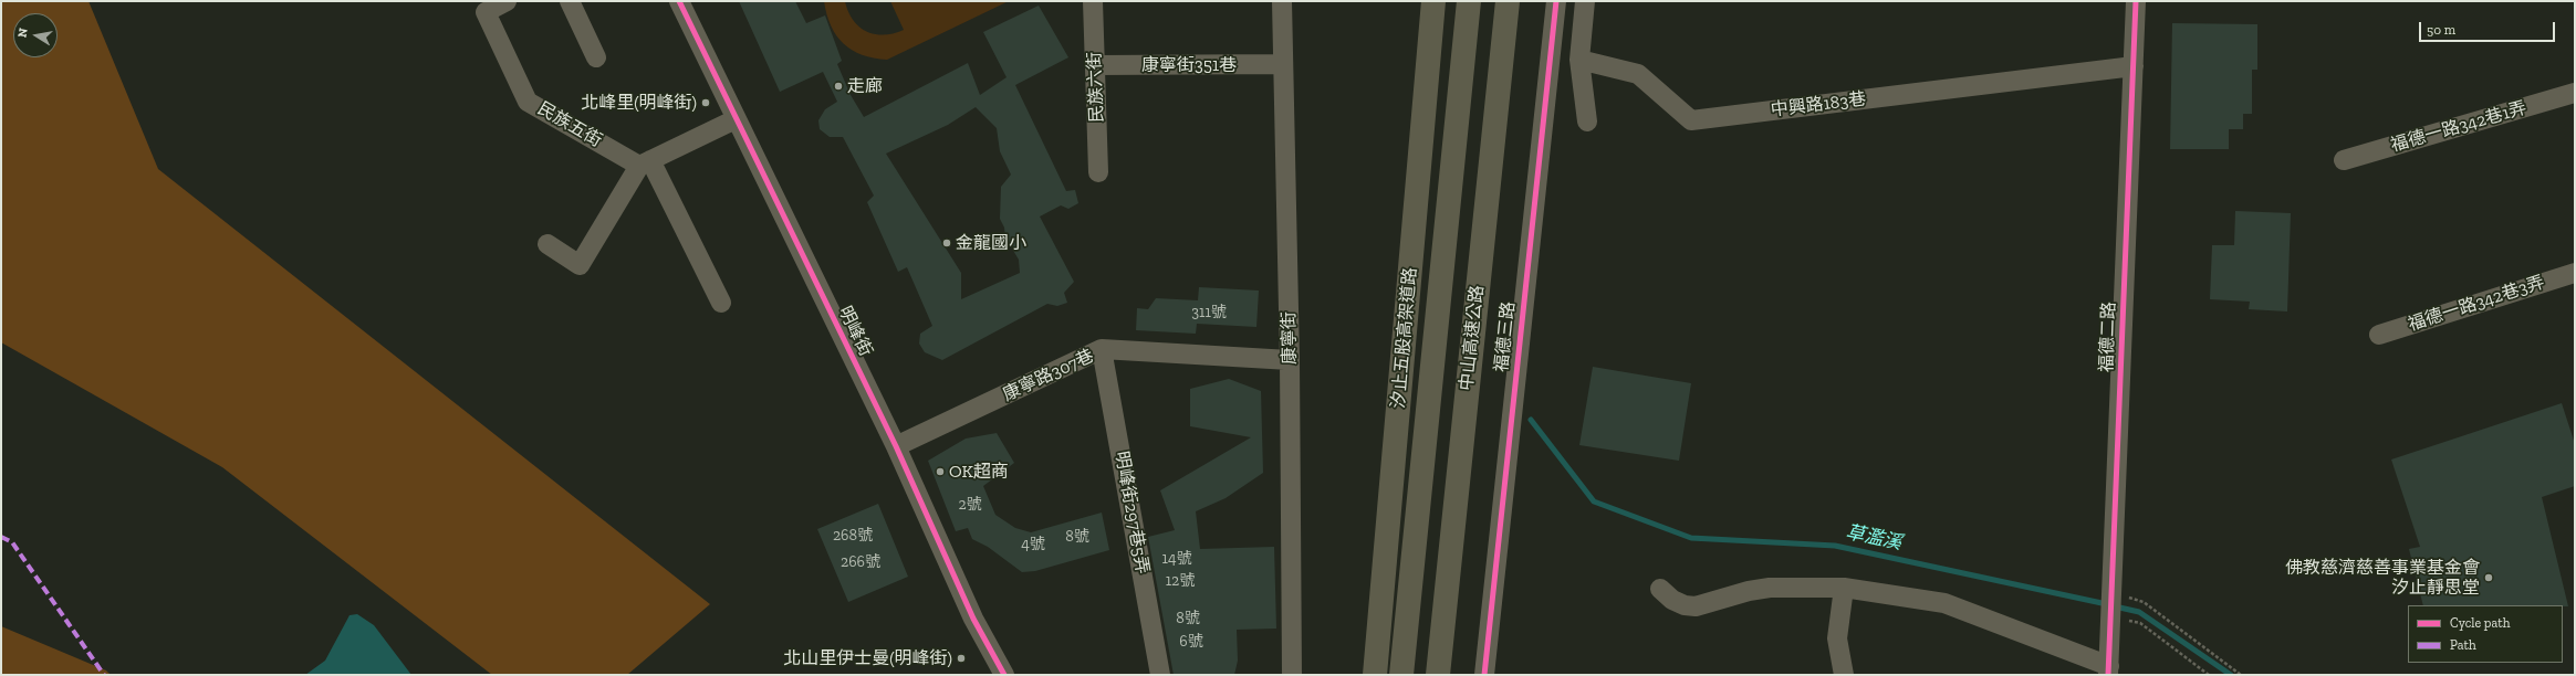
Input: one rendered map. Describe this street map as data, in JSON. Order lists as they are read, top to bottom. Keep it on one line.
{"streets":{"highway":["汐止五股高架道路","中山高速公路"],"street":["康寧街351巷","民族六街","中興路183巷","民族五街","福德一路342巷1弄","福德一路342巷3弄","明峰街","福德三路","福德二路","康寧街","康寧路307巷","明峰街297巷5弄"]},"crossings":[["康寧街351巷","民族六街"],["康寧街351巷","康寧街"],["中興路183巷","福德二路"],["明峰街","康寧路307巷"],["康寧街","康寧路307巷"],["康寧路307巷","明峰街297巷5弄"]],"water":["草濫溪"],"places":["走廊","北峰里(明峰街)","金龍國小","OK超商","佛教慈濟慈善事業基金會 汐止靜思堂","北山里伊士曼(明峰街)"],"house_numbers":["311號","2號","268號","8號","4號","14號","266號","12號","8號","6號"],"legend":["Cycle path","Path"],"scale_bar":"50 m","north":"left"}
